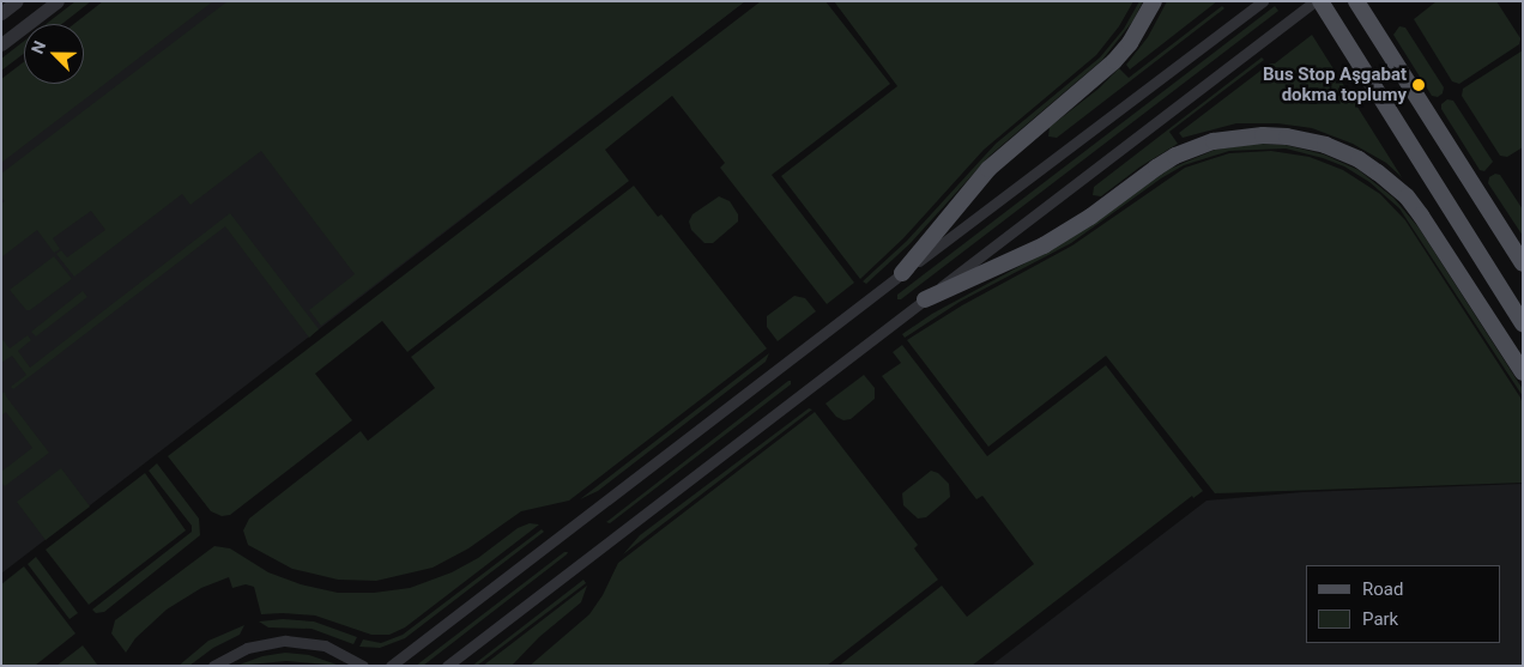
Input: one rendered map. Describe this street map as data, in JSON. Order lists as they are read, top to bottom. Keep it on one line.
{"places":["Bus Stop Aşgabat dokma toplumy"],"legend":["Road","Park"],"north":"top left"}
